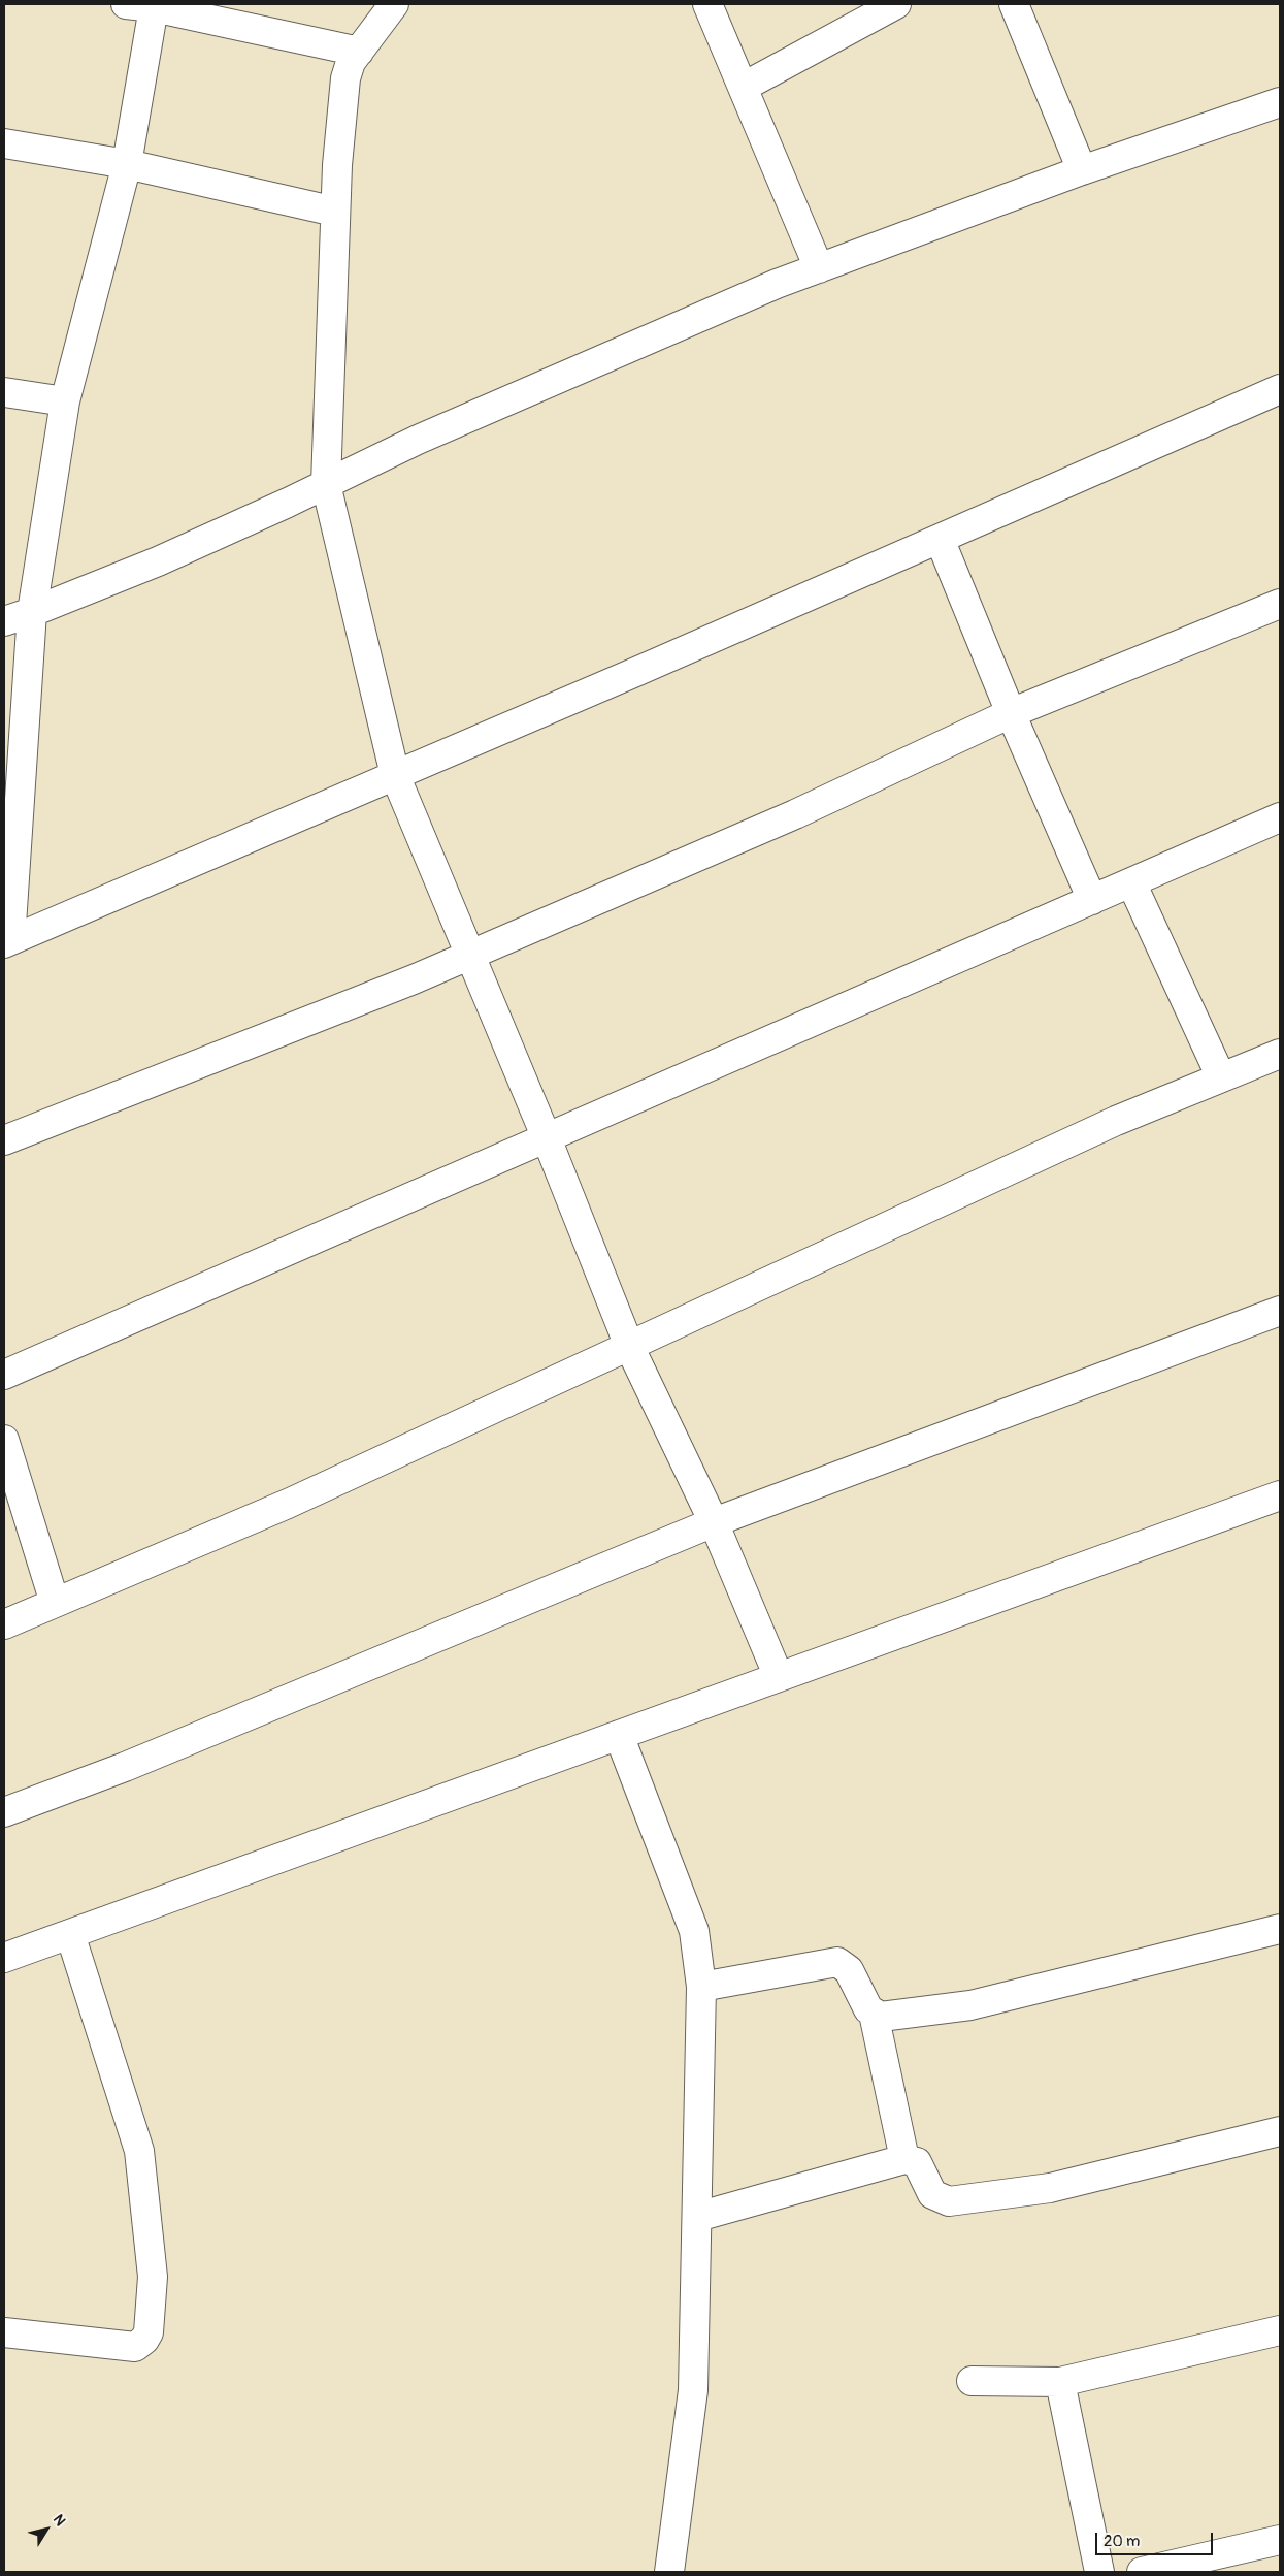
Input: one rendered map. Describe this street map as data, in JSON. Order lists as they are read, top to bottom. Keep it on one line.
{"scale_bar":"20 m","north":"top right"}
